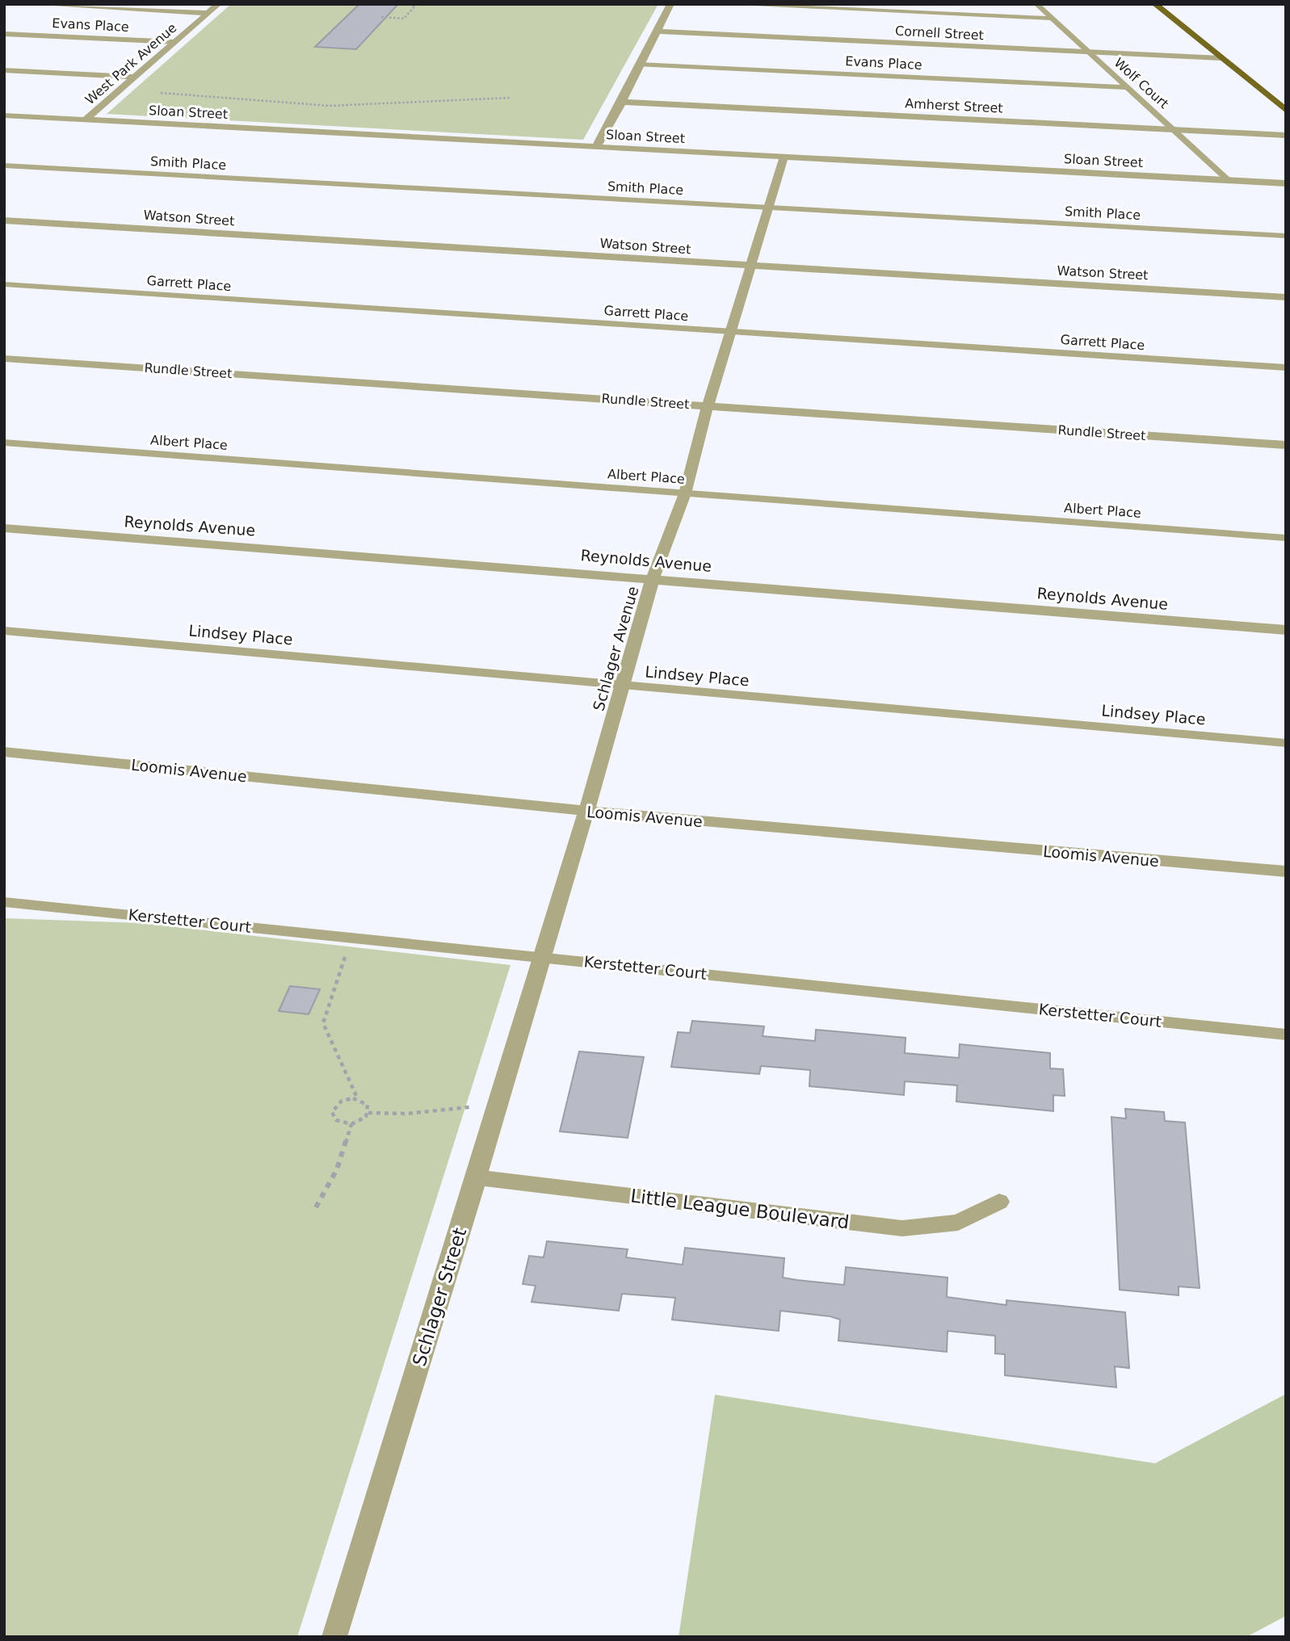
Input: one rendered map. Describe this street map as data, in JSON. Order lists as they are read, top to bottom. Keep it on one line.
{"streets":{"street":["Cornell Street","West Park Avenue","Amherst Street","Sloan Street","Watson Street","Rundle Street","Reynolds Avenue","Schlager Avenue","Loomis Avenue","Little League Boulevard","Schlager Street"],"lane":["Evans Place","Wolf Court","Smith Place","Garrett Place","Albert Place","Lindsey Place","Kerstetter Court"]},"crossings":[["Evans Place","West Park Avenue"],["Evans Place","Wolf Court"],["Cornell Street","Wolf Court"],["West Park Avenue","Sloan Street"],["Wolf Court","Amherst Street"],["Wolf Court","Sloan Street"],["Sloan Street","Schlager Avenue"],["Smith Place","Schlager Avenue"],["Watson Street","Schlager Avenue"],["Garrett Place","Schlager Avenue"],["Rundle Street","Schlager Avenue"],["Albert Place","Schlager Avenue"],["Reynolds Avenue","Schlager Avenue"],["Lindsey Place","Schlager Avenue"],["Schlager Avenue","Loomis Avenue"],["Schlager Avenue","Kerstetter Court"],["Schlager Avenue","Schlager Street"],["Kerstetter Court","Schlager Street"],["Little League Boulevard","Schlager Street"]]}
